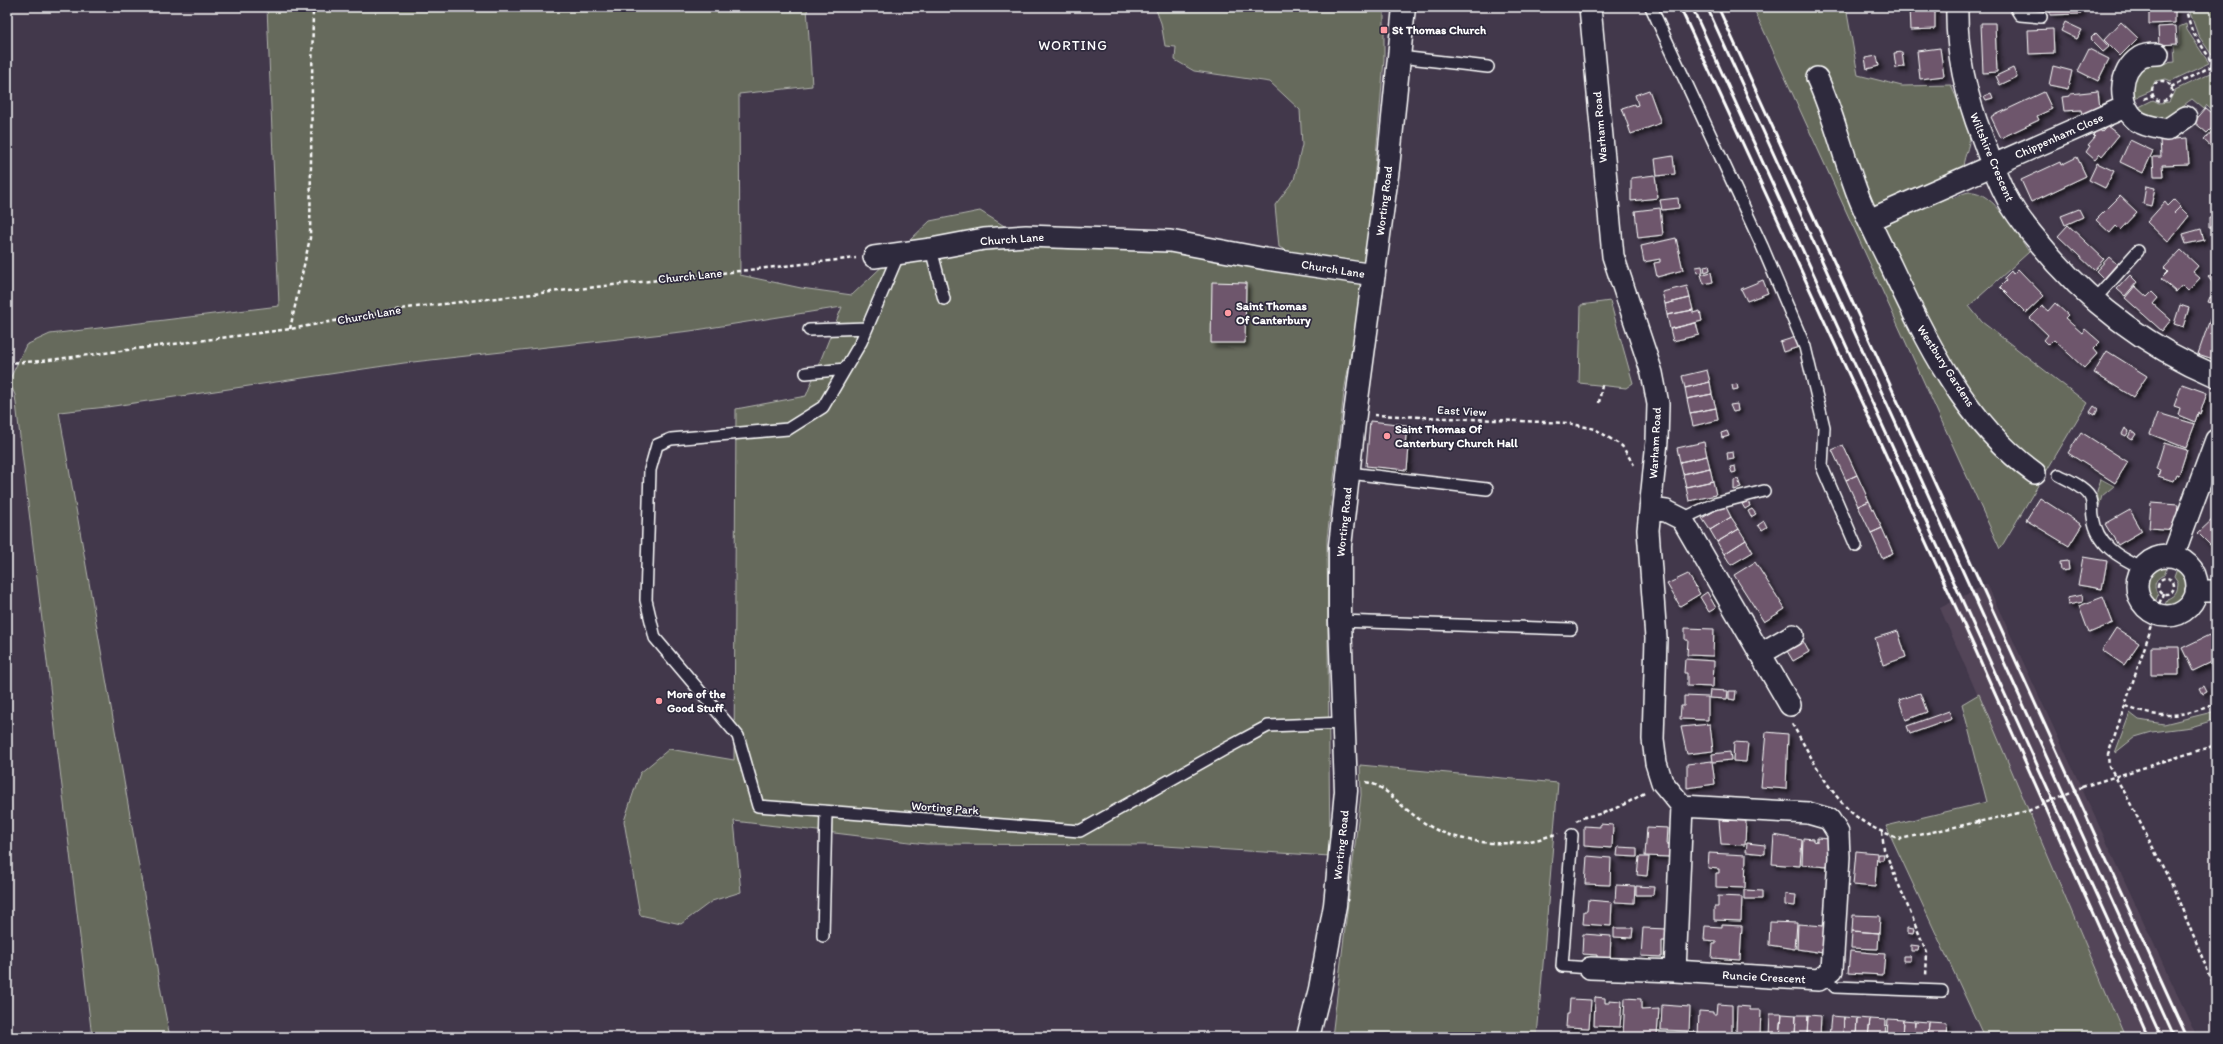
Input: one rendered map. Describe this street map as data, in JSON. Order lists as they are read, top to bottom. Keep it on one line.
{"streets":{"main road":["Worting Road"],"street":["Warham Road","Chippenham Close","Wiltshire Crescent","Church Lane","Westbury Gardens","Runcie Crescent"],"lane":["Worting Park"],"path":["East View"]},"crossings":[["Chippenham Close","Wiltshire Crescent"],["Worting Road","Church Lane"],["Worting Road","East View"],["Worting Road","Worting Park"]],"districts":["WORTING"],"places":{"transit":["St Thomas Church"],"other":["Saint Thomas Of Canterbury","Saint Thomas Of Canterbury Church Hall","More of the Good Stuff"]}}
